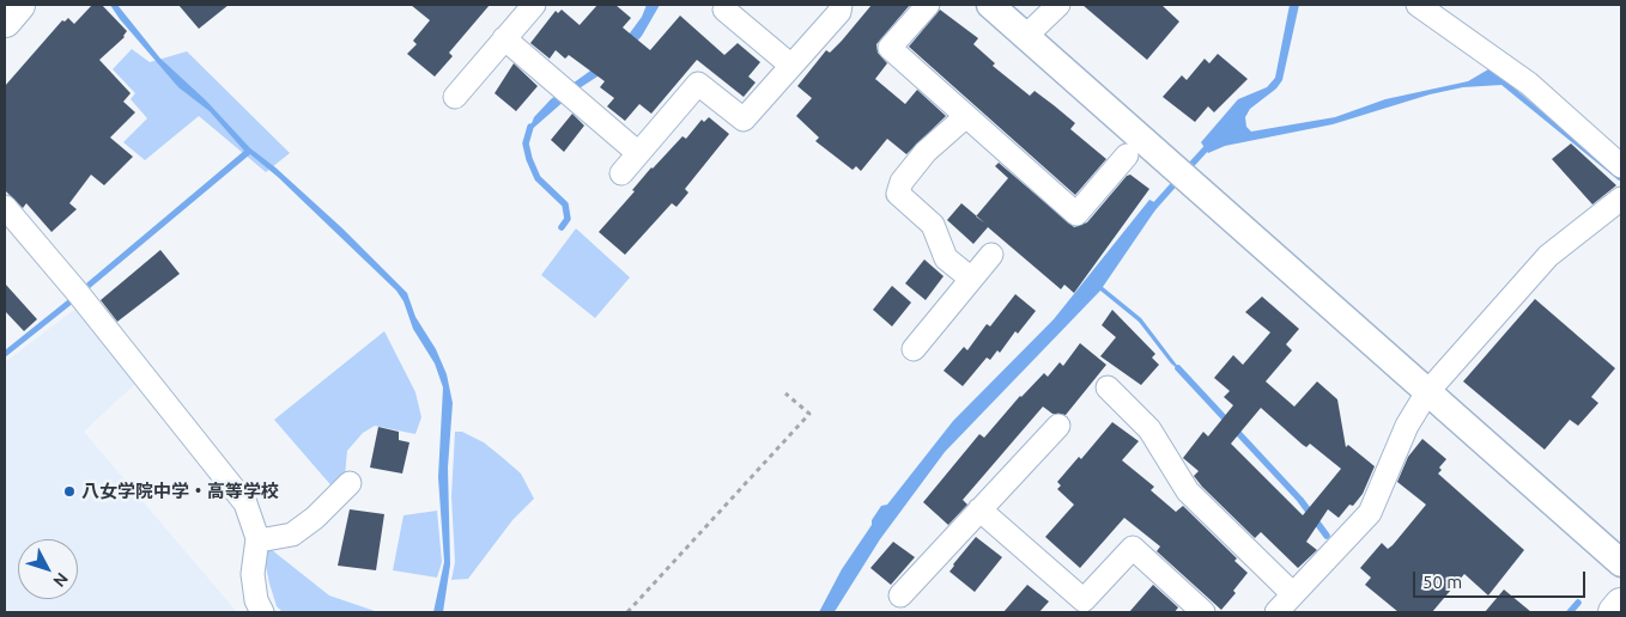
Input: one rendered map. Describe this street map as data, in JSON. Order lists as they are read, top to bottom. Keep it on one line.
{"places":["八女学院中学・高等学校"],"scale_bar":"50 m","north":"bottom right"}
